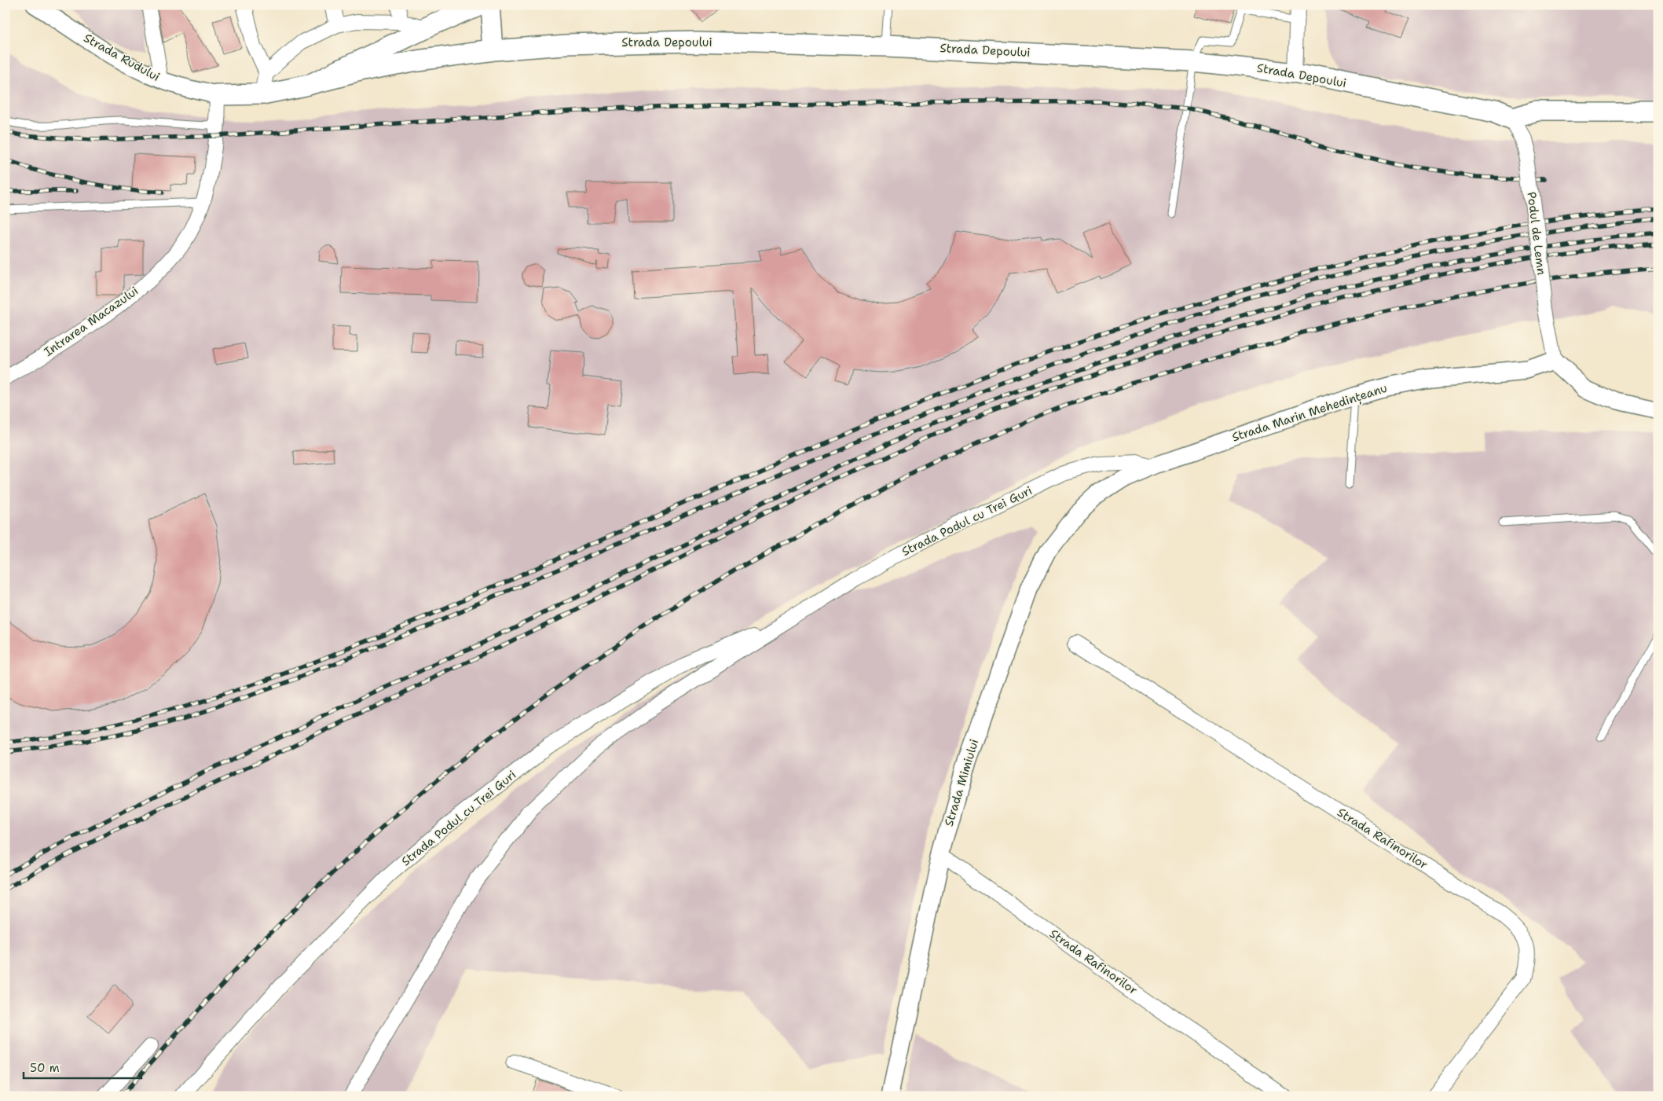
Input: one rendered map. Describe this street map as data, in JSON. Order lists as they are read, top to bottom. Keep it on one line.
{"streets":{"main road":["Strada Depoului","Strada Rudului"],"street":["Podul de Lemn","Intrarea Macazului","Strada Marin Mehedințeanu","Strada Podul cu Trei Guri","Strada Mimiului","Strada Rafinorilor"]},"crossings":[["Strada Depoului","Strada Rudului"],["Strada Depoului","Podul de Lemn"],["Strada Rudului","Intrarea Macazului"],["Podul de Lemn","Strada Marin Mehedințeanu"],["Strada Marin Mehedințeanu","Strada Podul cu Trei Guri"],["Strada Marin Mehedințeanu","Strada Mimiului"],["Strada Mimiului","Strada Rafinorilor"]],"scale_bar":"50 m"}
